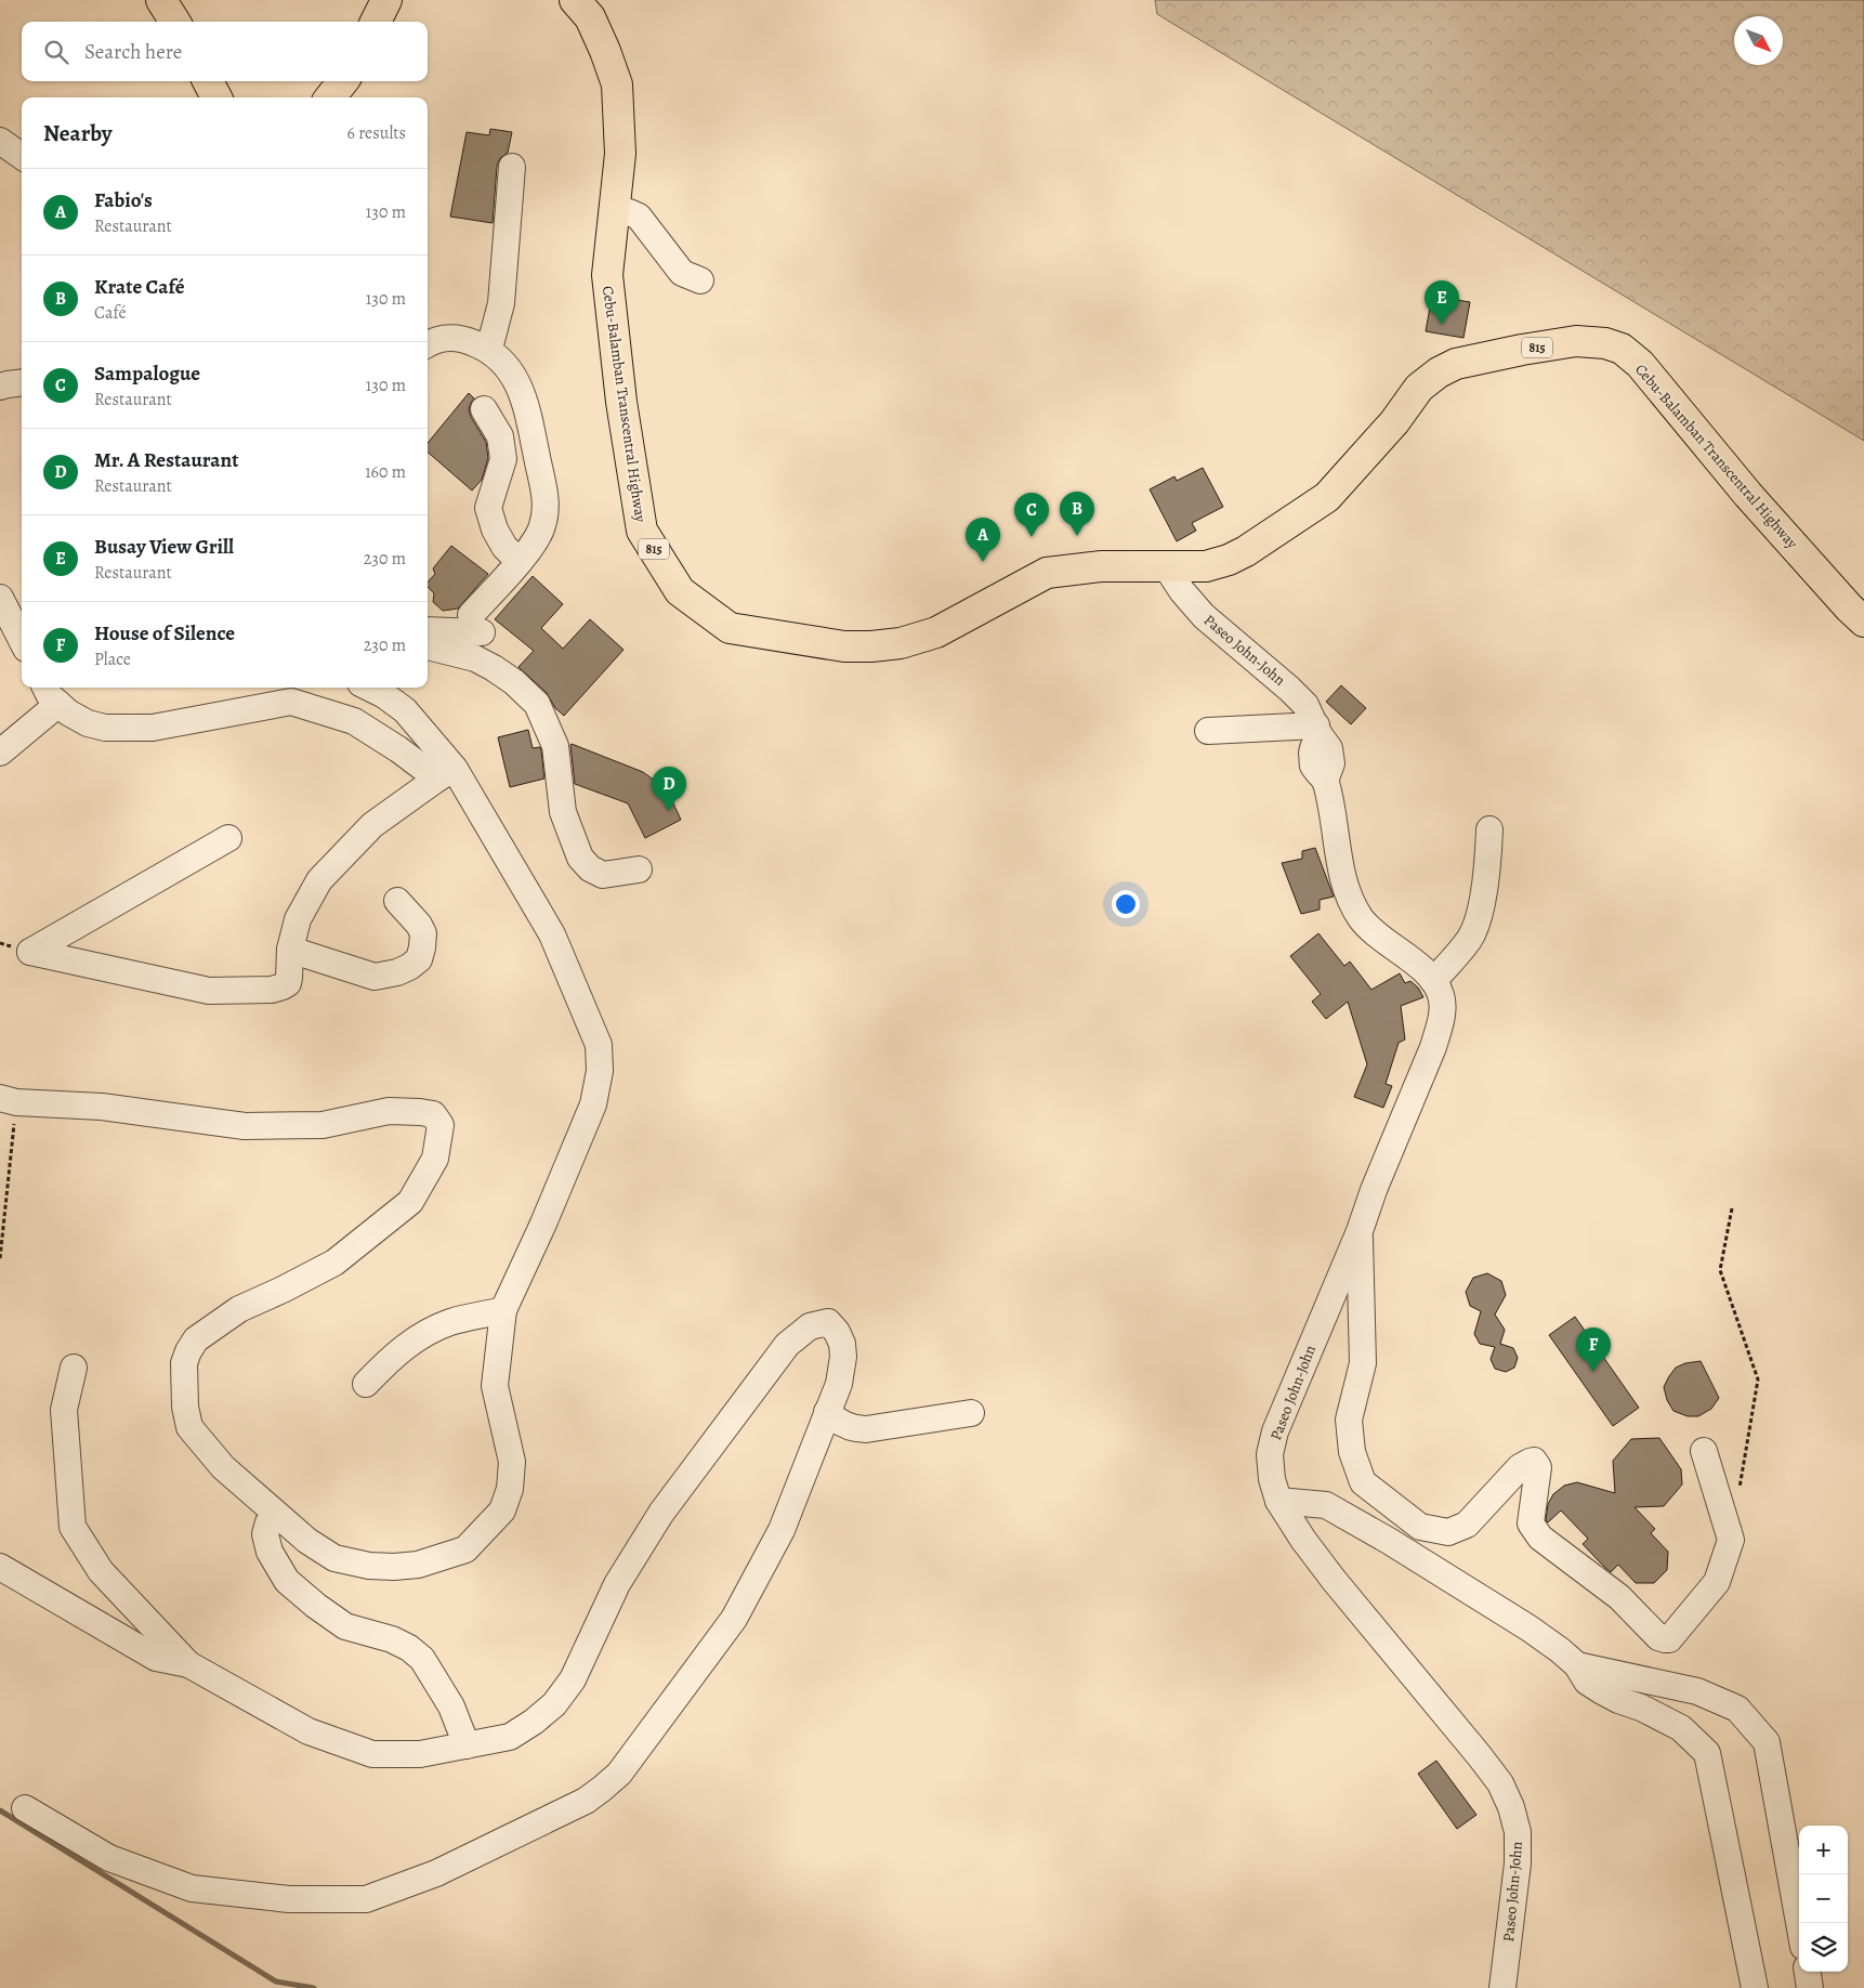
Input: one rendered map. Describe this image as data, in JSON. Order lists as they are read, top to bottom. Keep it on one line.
{"streets":{"main road":["815","Cebu-Balamban Transcentral Highway"],"street":["Paseo John-John"]},"crossings":[["Cebu-Balamban Transcentral Highway","Paseo John-John"]],"north":"bottom right","page":{"search":"Search here","heading":["Nearby","6 results"],"list":[{"mark":"A","name":"Fabio's","note":"Restaurant","value":"130 m"},{"mark":"B","name":"Krate Café","note":"Café","value":"130 m"},{"mark":"C","name":"Sampalogue","note":"Restaurant","value":"130 m"},{"mark":"D","name":"Mr. A Restaurant","note":"Restaurant","value":"160 m"},{"mark":"E","name":"Busay View Grill","note":"Restaurant","value":"230 m"},{"mark":"F","name":"House of Silence","note":"Place","value":"230 m"}],"pins":["E","B","C","A","D","F"],"map_buttons":["+","−"]}}
